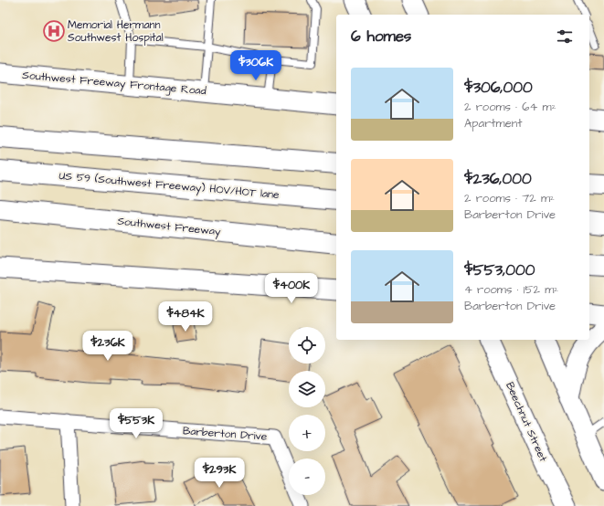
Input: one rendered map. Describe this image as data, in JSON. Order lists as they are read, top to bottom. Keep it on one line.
{"streets":{"highway":["US 59 (Southwest Freeway) HOV/HOT lane","Southwest Freeway"],"main road":["Southwest Freeway Frontage Road","Beechnut Street"],"street":["Barberton Drive"]},"places":{"hospital":["Memorial Hermann Southwest Hospital"]},"page":{"heading":"6 homes","price":["$306K","$400K","$484K","$236K","$553K","$293K"],"list":[{"name":"$306,000","note":"2 rooms · 64 m² · Apartment"},{"name":"$236,000","note":"2 rooms · 72 m² · Barberton Drive"},{"name":"$553,000","note":"4 rooms · 152 m² · Barberton Drive"}],"map_buttons":["+","−"]}}
